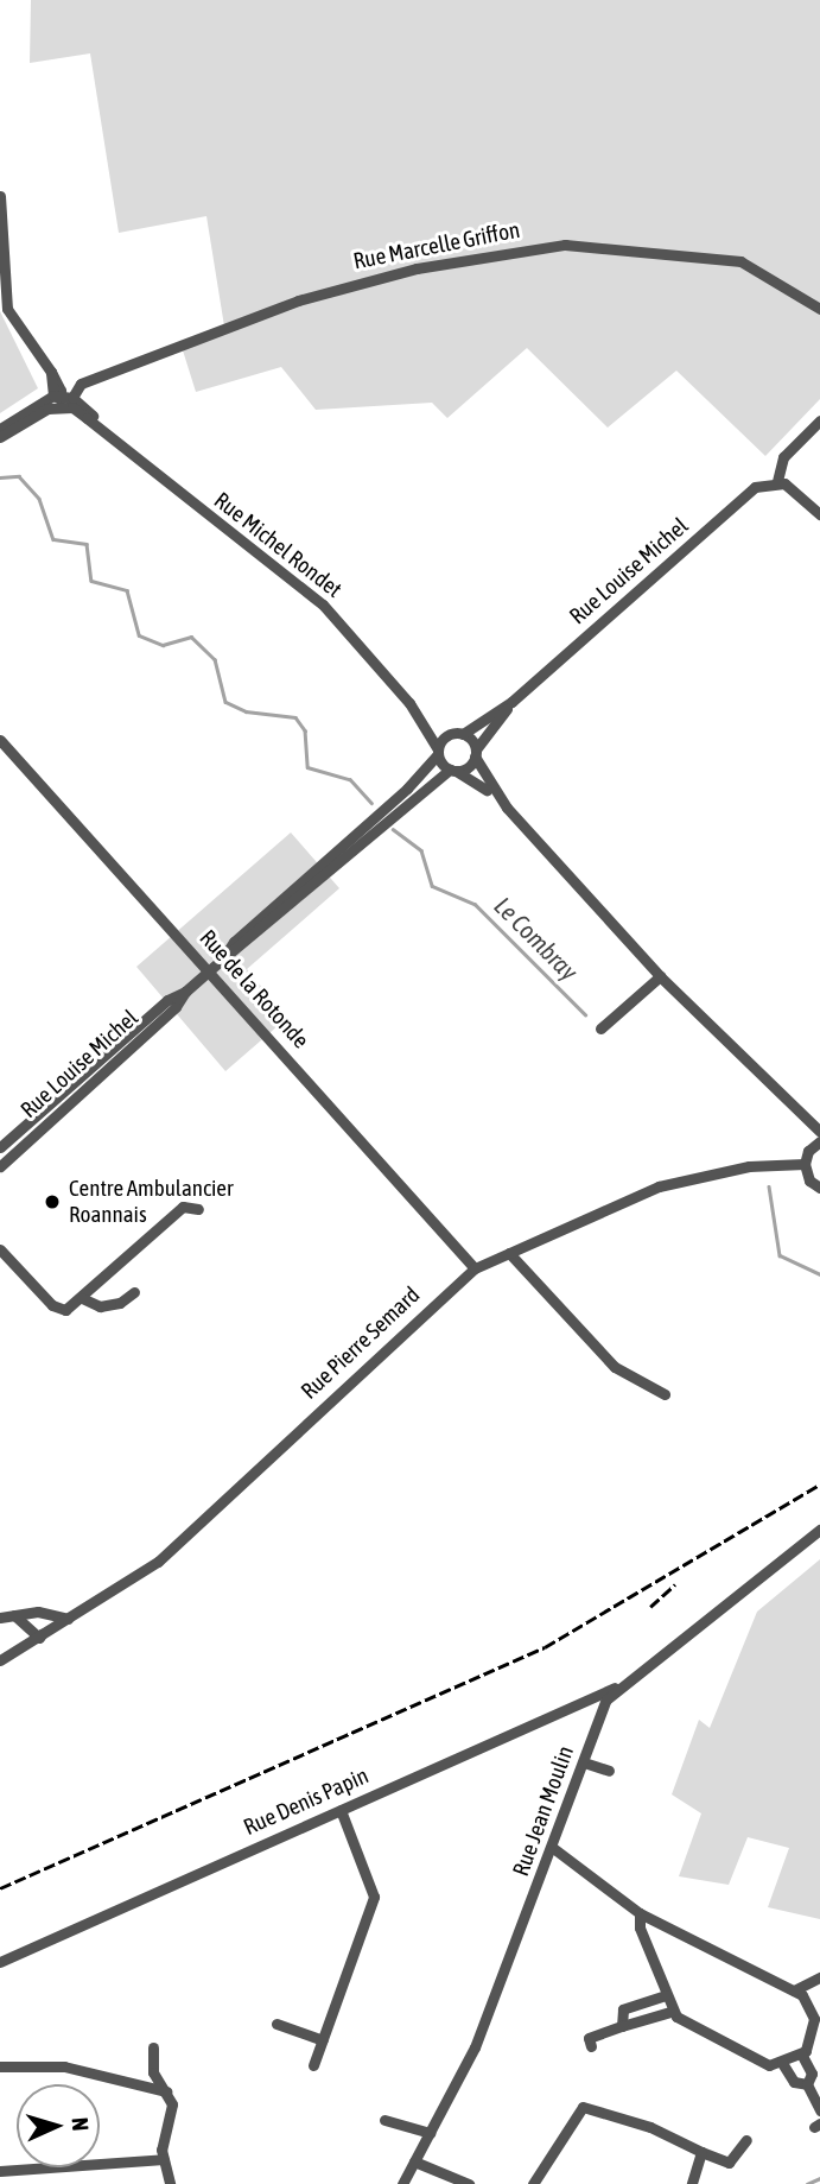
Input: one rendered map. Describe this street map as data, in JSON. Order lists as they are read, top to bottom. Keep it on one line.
{"streets":{"street":["Rue Marcelle Griffon","Rue Michel Rondet","Rue Louise Michel","Rue de la Rotonde","Rue Pierre Semard","Rue Denis Papin","Rue Jean Moulin"]},"crossings":[["Rue Marcelle Griffon","Rue Michel Rondet"],["Rue Michel Rondet","Rue Louise Michel"],["Rue Louise Michel","Rue de la Rotonde"],["Rue de la Rotonde","Rue Pierre Semard"],["Rue Denis Papin","Rue Jean Moulin"]],"water":["Le Combray"],"places":["Centre Ambulancier Roannais"],"north":"right"}
